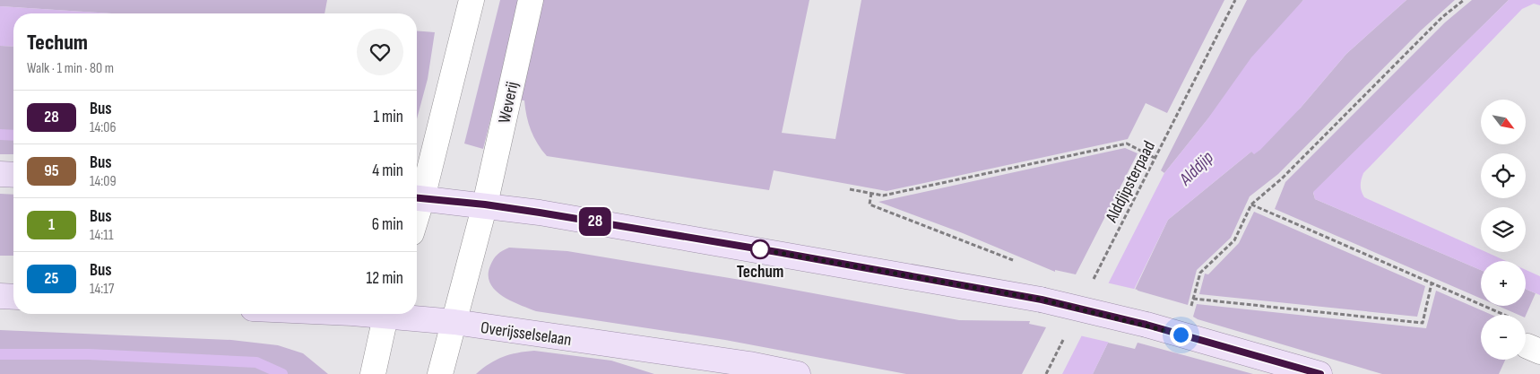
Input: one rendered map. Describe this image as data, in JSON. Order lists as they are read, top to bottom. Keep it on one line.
{"streets":{"main road":["Overijsselselaan"],"street":["Weverij"],"path":["Alddjipsterpaad"]},"crossings":[["Weverij","Overijsselselaan"]],"water":["Alddjip"],"places":["Techum"],"lines":["bus line 28"],"north":"bottom right","page":{"on_map":"28","heading":["Techum","Walk · 1 min · 80 m"],"list":[{"mark":"28","name":"Bus","note":"14:06","value":"1 min"},{"mark":"95","name":"Bus","note":"14:09","value":"4 min"},{"mark":"1","name":"Bus","note":"14:11","value":"6 min"},{"mark":"25","name":"Bus","note":"14:17","value":"12 min"}],"map_buttons":["+","−"]}}
